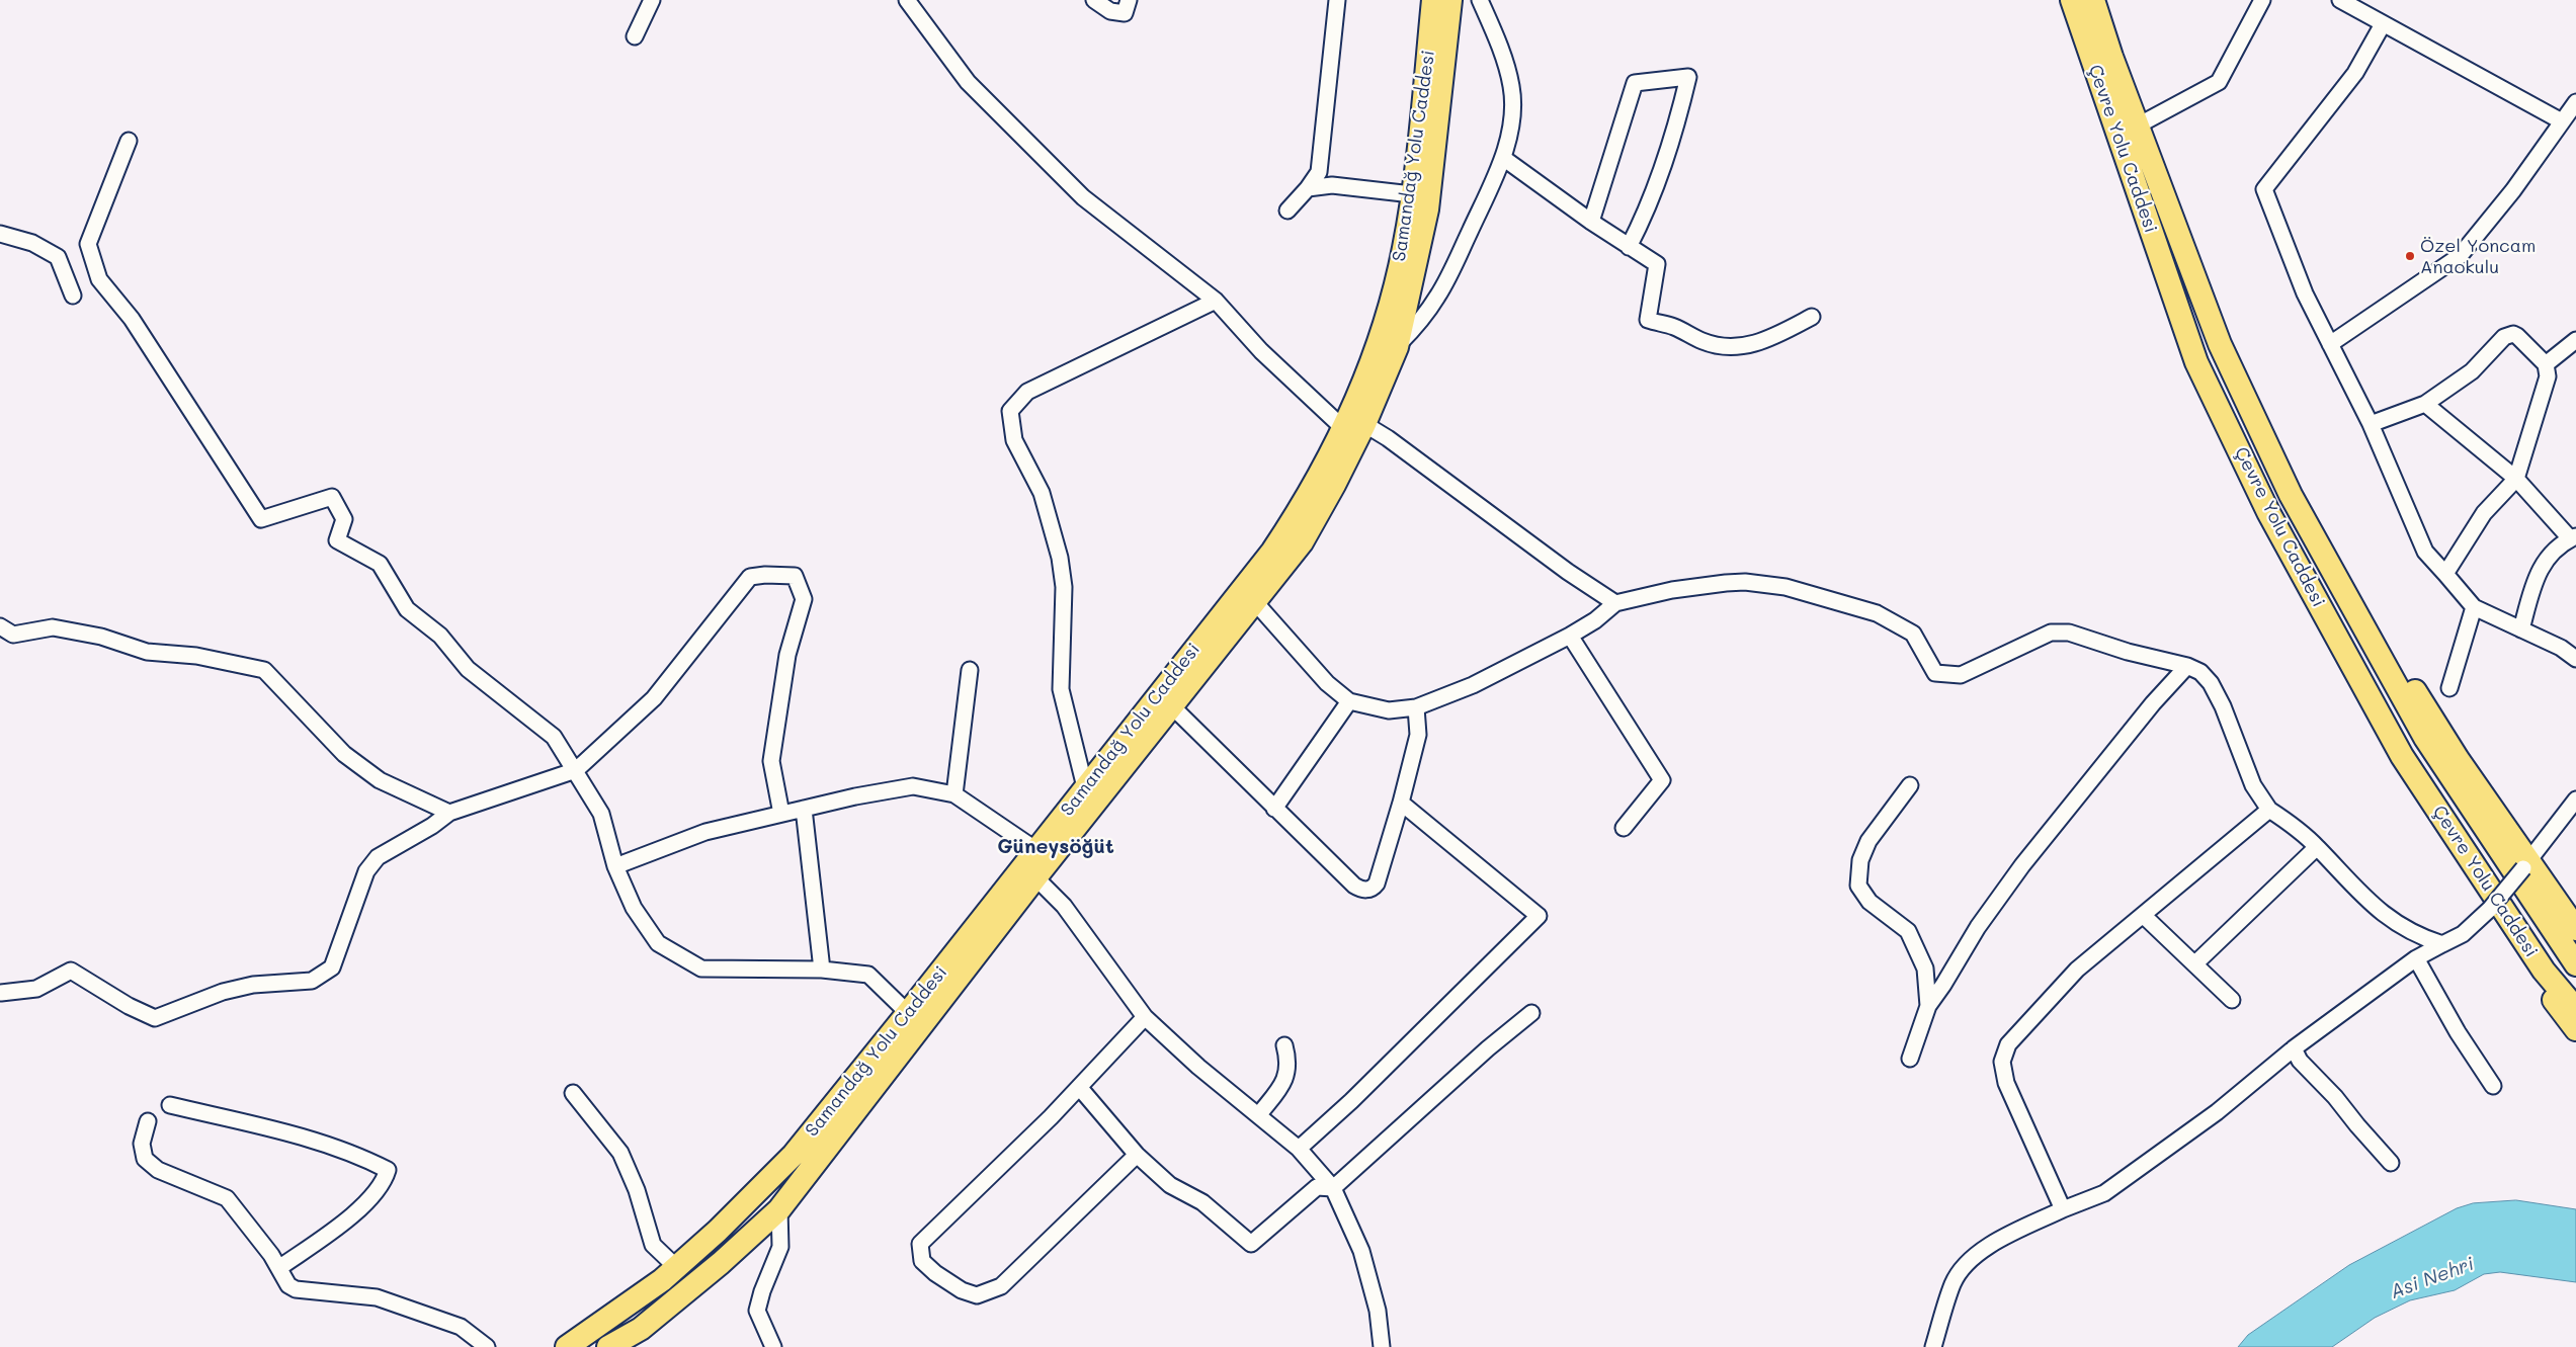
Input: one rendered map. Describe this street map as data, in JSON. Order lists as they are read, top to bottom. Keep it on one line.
{"streets":{"highway":["Çevre Yolu Caddesi","Samandağ Yolu Caddesi"]},"districts":["Güneysöğüt"],"water":["Asi Nehri"],"places":["Özel Yoncam Anaokulu"]}
